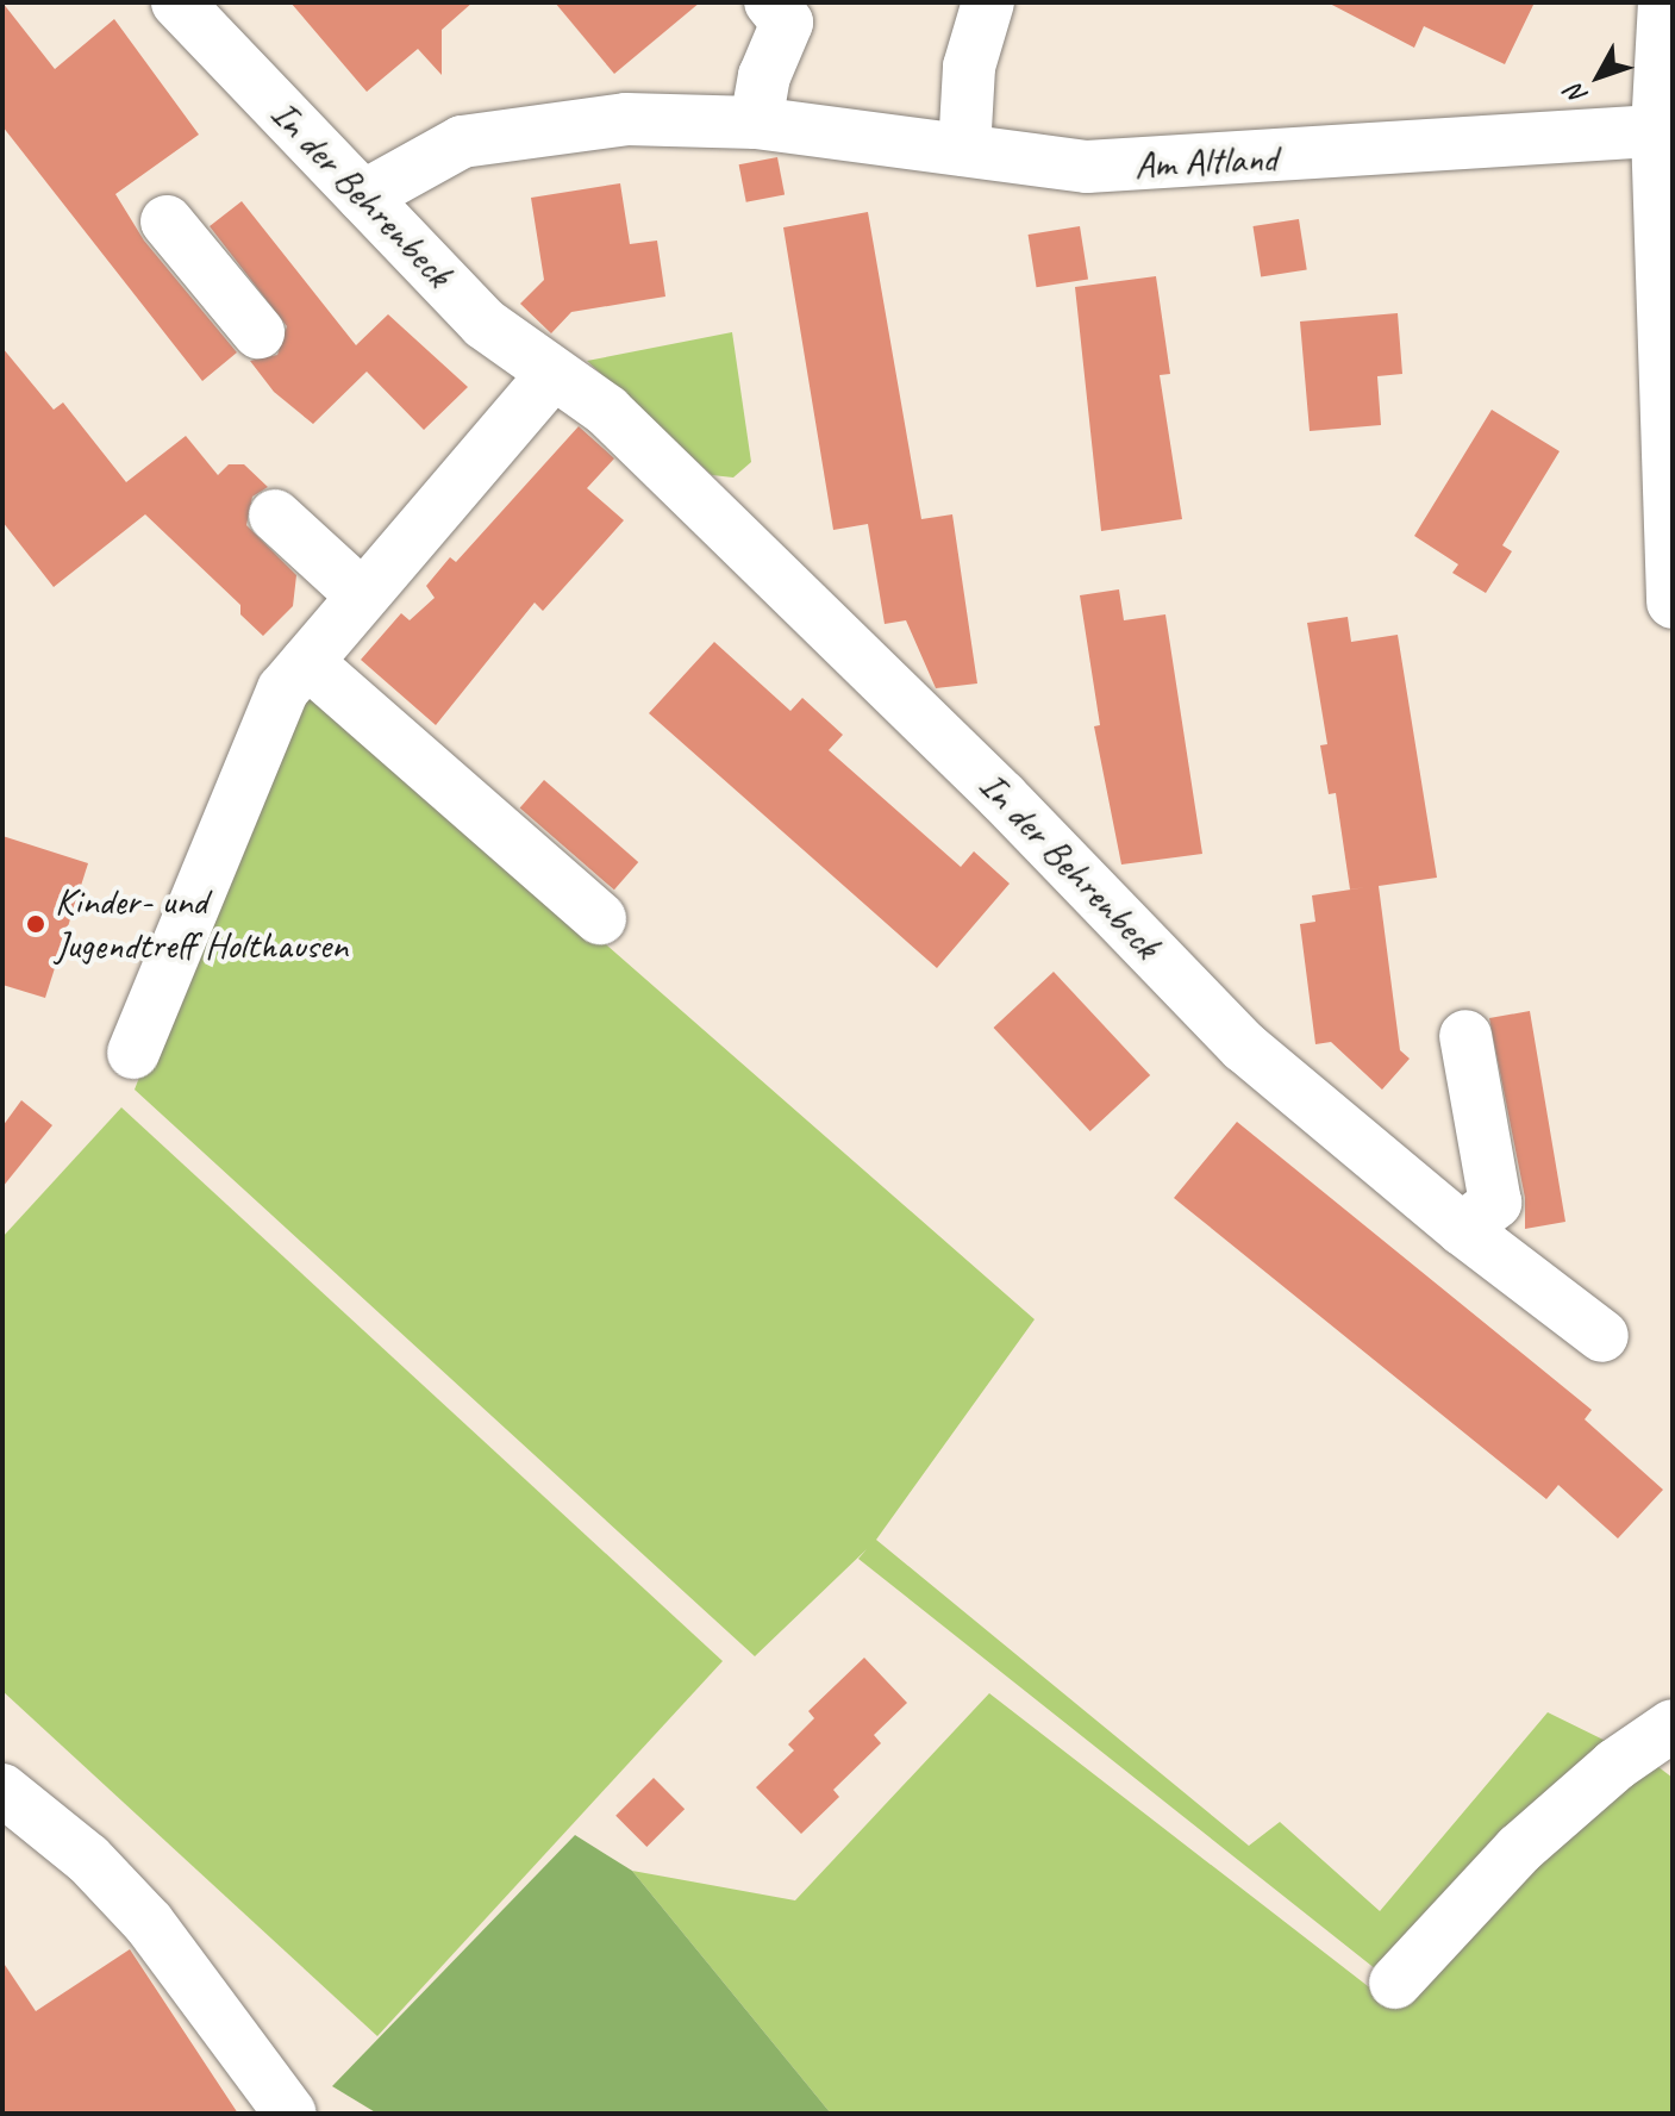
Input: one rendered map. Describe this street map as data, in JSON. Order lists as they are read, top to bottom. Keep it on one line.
{"streets":{"street":["Am Altland","In der Behrenbeck"]},"crossings":[["Am Altland","In der Behrenbeck"]],"places":["Kinder- und Jugendtreff Holthausen"],"north":"bottom left"}
